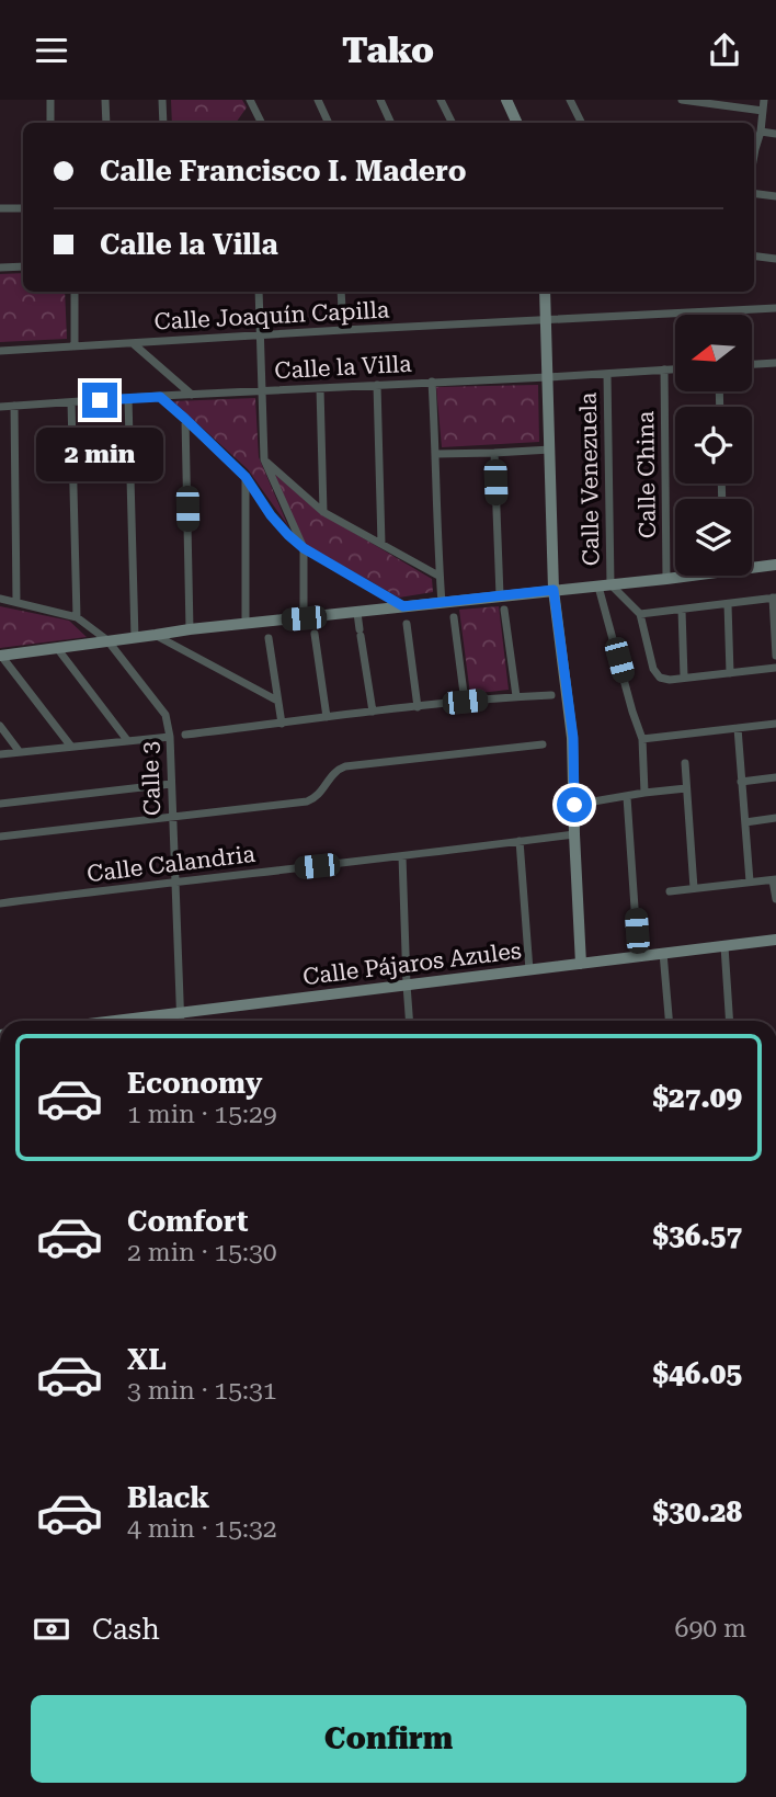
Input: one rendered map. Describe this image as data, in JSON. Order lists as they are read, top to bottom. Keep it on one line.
{"streets":{"street":["Calle Joaquín Capilla","Calle la Villa","Calle China","Calle Venezuela","Calle 3","Calle Calandria","Calle Pájaros Azules"]},"crossings":[["Calle la Villa","Calle China"],["Calle la Villa","Calle Venezuela"],["Calle 3","Calle Calandria"],["Calle 3","Calle Pájaros Azules"]],"north":"left","page":{"header":"Tako","banner":["Calle Francisco I. Madero","Calle la Villa"],"bubble":"2 min","list":[{"name":"Economy","note":"1 min · 15:29","value":"$27.09"},{"name":"Comfort","note":"2 min · 15:30","value":"$36.57"},{"name":"XL","note":"3 min · 15:31","value":"$46.05"},{"name":"Black","note":"4 min · 15:32","value":"$30.28"}],"pay":["Cash","690 m"],"buttons":"Confirm"}}
